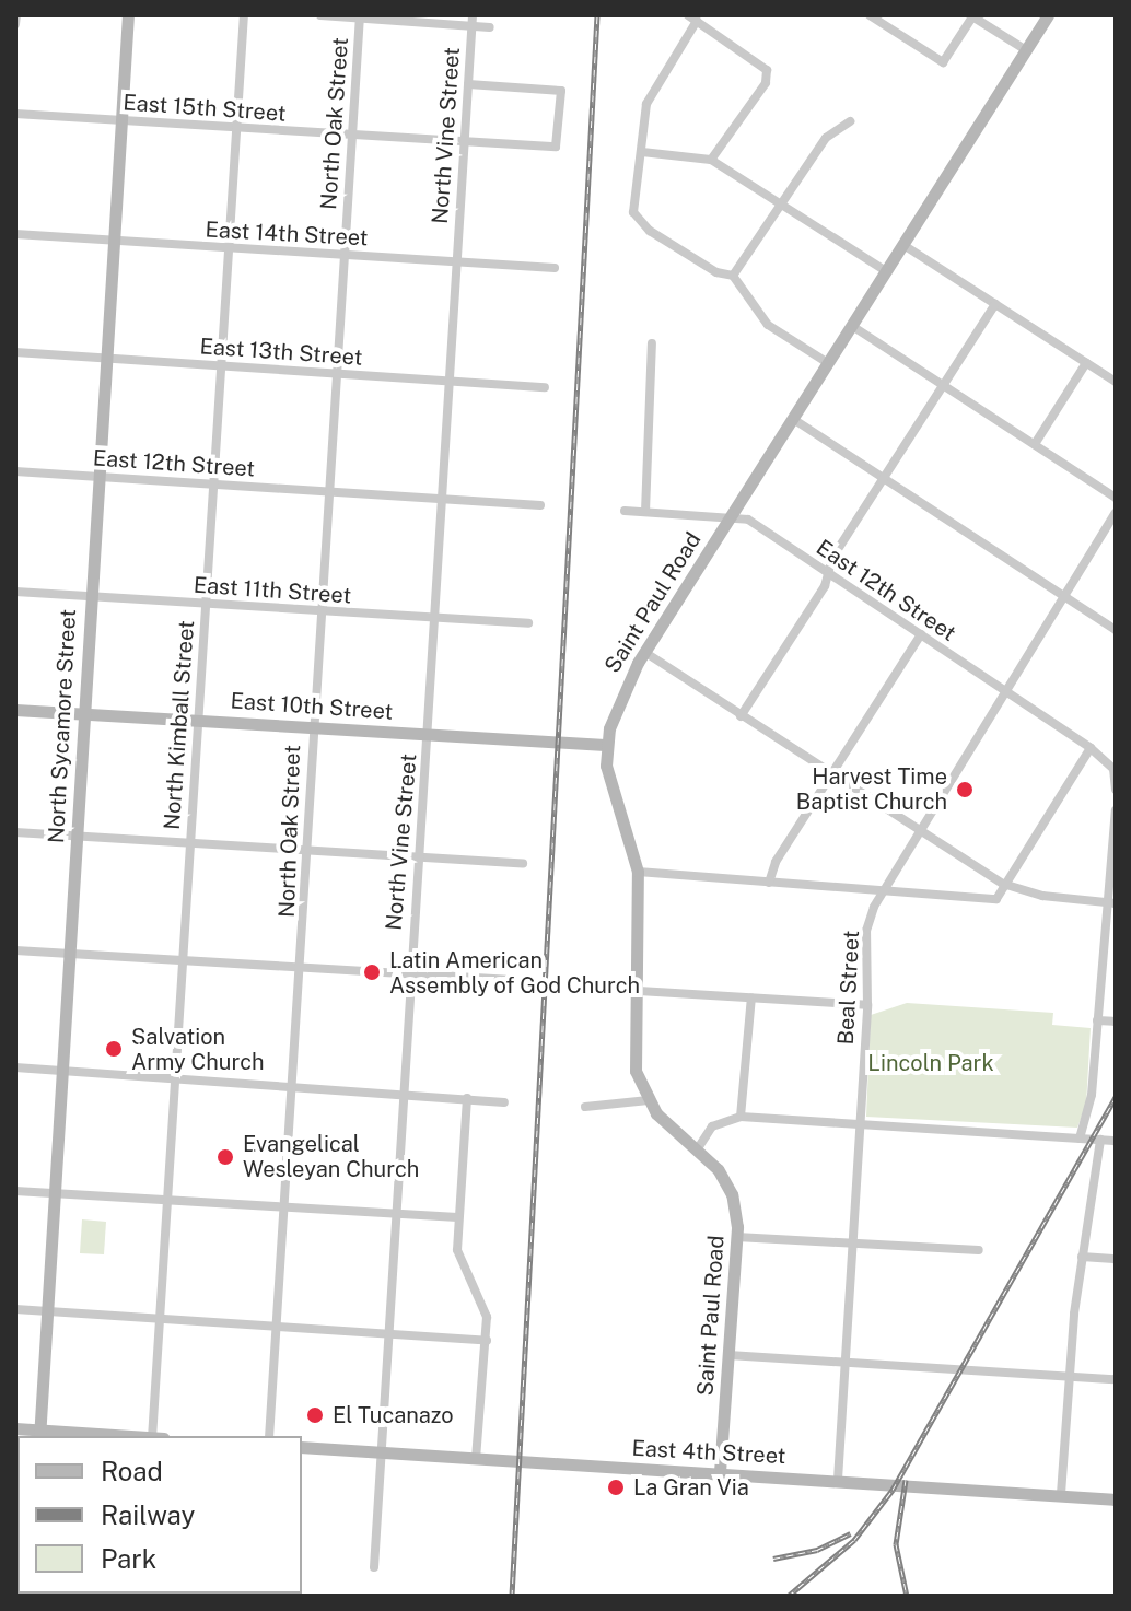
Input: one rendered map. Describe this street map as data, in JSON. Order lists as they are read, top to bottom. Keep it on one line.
{"streets":{"main road":["Saint Paul Road","East 10th Street","North Sycamore Street","East 4th Street"],"street":["East 15th Street","North Oak Street","North Vine Street","East 14th Street","East 13th Street","East 12th Street","East 11th Street","North Kimball Street","Beal Street"]},"crossings":[["East 15th Street","North Oak Street"],["East 15th Street","North Vine Street"],["East 15th Street","North Kimball Street"],["East 15th Street","North Sycamore Street"],["North Oak Street","East 14th Street"],["North Oak Street","East 13th Street"],["North Oak Street","East 12th Street"],["North Oak Street","East 11th Street"],["North Oak Street","East 10th Street"],["North Vine Street","East 14th Street"],["North Vine Street","East 13th Street"],["North Vine Street","East 12th Street"],["North Vine Street","East 11th Street"],["North Vine Street","East 10th Street"],["North Vine Street","East 4th Street"],["East 14th Street","North Kimball Street"],["East 14th Street","North Sycamore Street"],["East 13th Street","North Kimball Street"],["East 13th Street","North Sycamore Street"],["East 12th Street","Saint Paul Road"],["East 12th Street","North Kimball Street"],["East 12th Street","North Sycamore Street"],["East 12th Street","Beal Street"],["East 11th Street","North Kimball Street"],["East 11th Street","North Sycamore Street"],["Saint Paul Road","East 10th Street"],["Saint Paul Road","East 4th Street"],["East 10th Street","North Kimball Street"],["East 10th Street","North Sycamore Street"],["Beal Street","East 4th Street"]],"parks":["Lincoln Park"],"places":["Harvest Time Baptist Church","Latin American Assembly of God Church","Salvation Army Church","Evangelical Wesleyan Church","El Tucanazo","La Gran Via"],"legend":["Road","Railway","Park"]}
